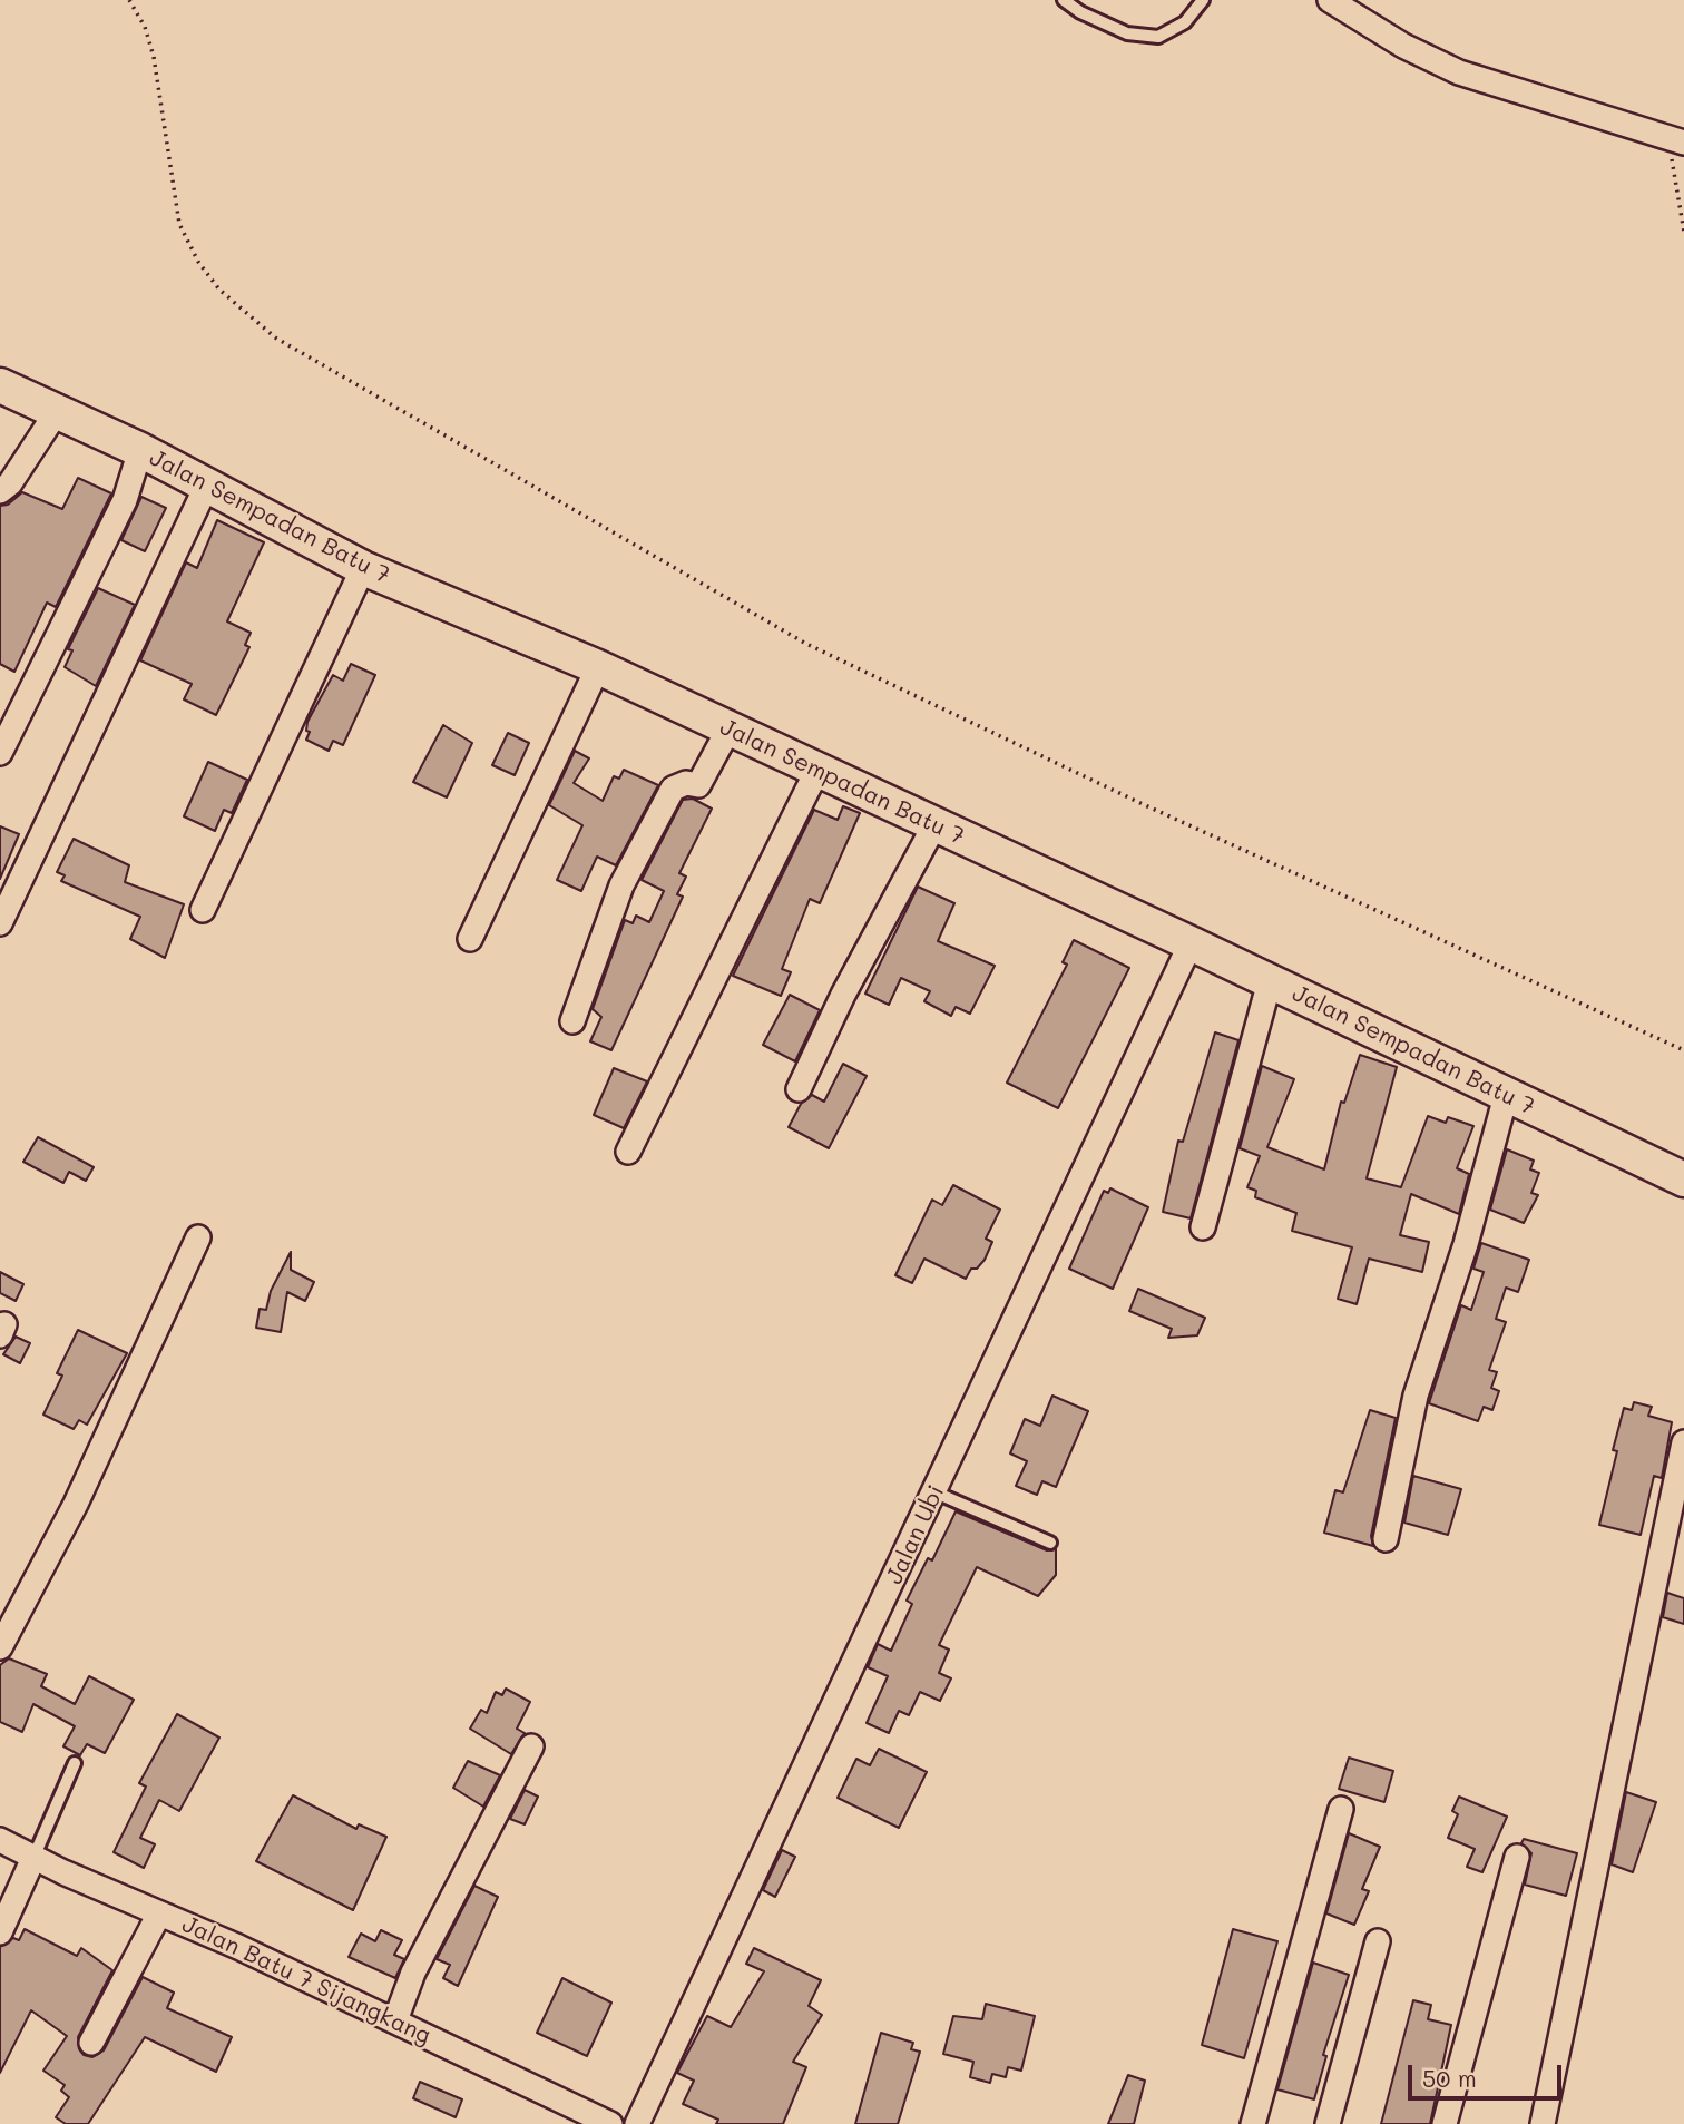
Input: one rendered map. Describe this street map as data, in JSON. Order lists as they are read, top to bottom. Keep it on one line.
{"streets":{"street":["Jalan Sempadan Batu 7","Jalan Ubi","Jalan Batu 7 Sijangkang"]},"crossings":[["Jalan Sempadan Batu 7","Jalan Ubi"]],"scale_bar":"50 m"}
